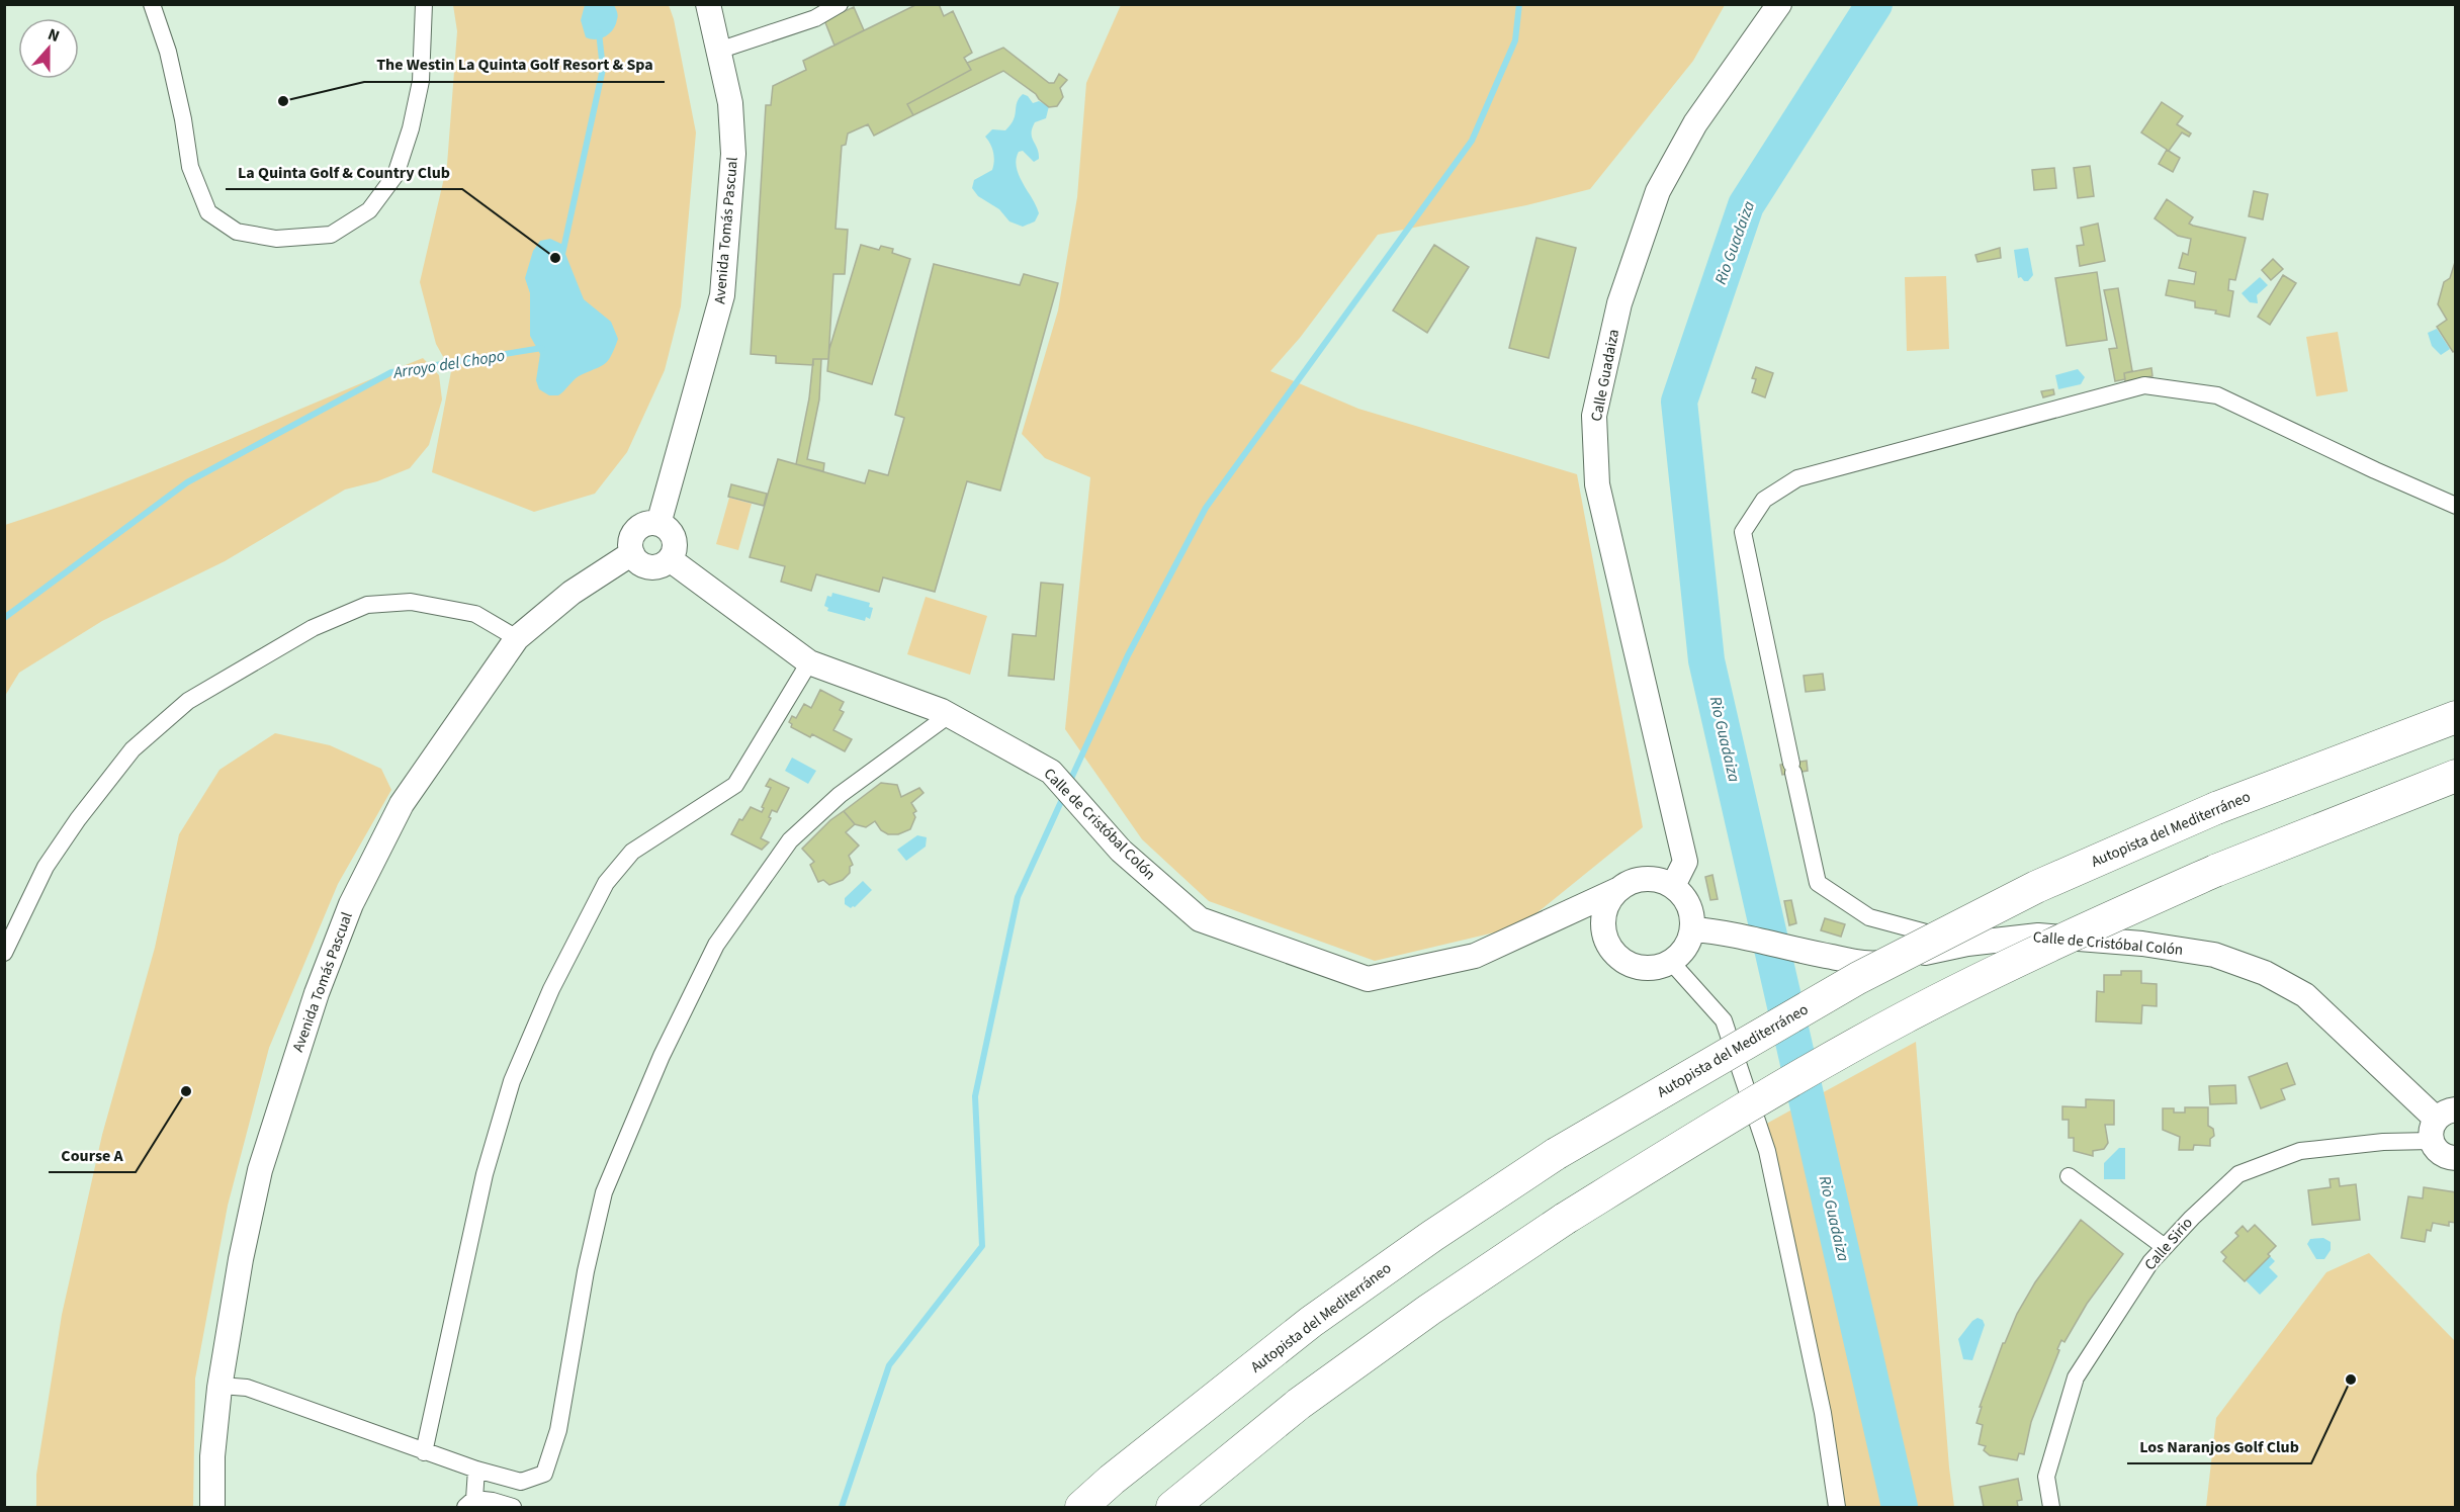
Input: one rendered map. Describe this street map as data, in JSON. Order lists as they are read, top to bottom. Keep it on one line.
{"streets":{"highway":["Autopista del Mediterráneo"],"street":["Avenida Tomás Pascual","Calle Guadaiza","Calle de Cristóbal Colón","Calle Sirio"]},"crossings":[["Avenida Tomás Pascual","Calle de Cristóbal Colón"],["Calle Guadaiza","Calle de Cristóbal Colón"],["Calle de Cristóbal Colón","Calle Sirio"]],"water":["Rio Guadaiza","Arroyo del Chopo"],"places":["The Westin La Quinta Golf Resort & Spa","La Quinta Golf & Country Club","Course A","Los Naranjos Golf Club"],"north":"top"}
